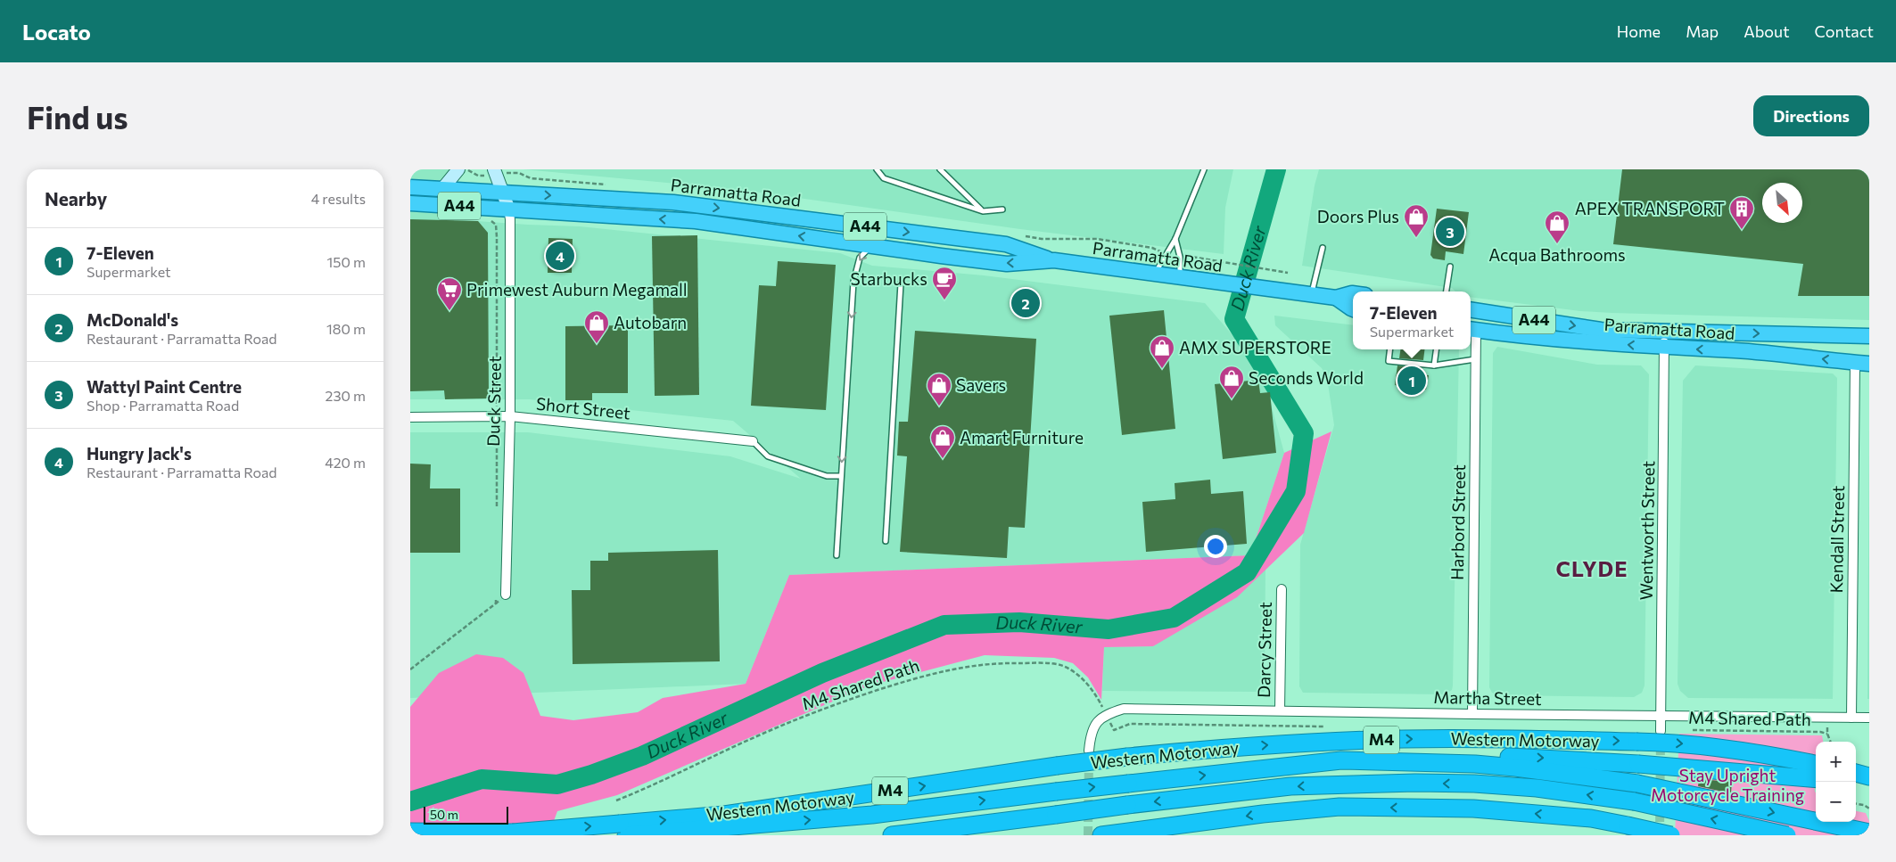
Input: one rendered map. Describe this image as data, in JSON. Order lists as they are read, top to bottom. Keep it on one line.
{"streets":{"highway":["Parramatta Road","A44","M4","Western Motorway"],"street":["Duck Street","Short Street","Harbord Street","Wentworth Street","Kendall Street","Darcy Street","Martha Street"],"path":["M4 Shared Path"]},"crossings":[["Parramatta Road","Duck Street"],["Parramatta Road","Harbord Street"],["Parramatta Road","Wentworth Street"],["Parramatta Road","Kendall Street"],["Duck Street","Short Street"],["Harbord Street","Martha Street"],["Wentworth Street","Martha Street"],["Kendall Street","Martha Street"],["Darcy Street","Martha Street"],["M4 Shared Path","Martha Street"]],"districts":["CLYDE"],"water":["Duck River"],"parks":["Stay Upright Motorcycle Training"],"places":{"building":["APEX TRANSPORT"],"shop":["Doors Plus","Acqua Bathrooms","Autobarn","AMX SUPERSTORE","Seconds World","Savers","Amart Furniture"],"cafe":["Starbucks"],"supermarket":["Primewest Auburn Megamall"]},"scale_bar":"50 m","north":"bottom right","page":{"header":"Locato","nav":["Home","Map","About","Contact"],"buttons":"Directions","title":"Find us","heading":["Nearby","4 results"],"pins":["3","4","2","1"],"list":[{"mark":"1","name":"7-Eleven","note":"Supermarket","value":"150 m"},{"mark":"2","name":"McDonald's","note":"Restaurant · Parramatta Road","value":"180 m"},{"mark":"3","name":"Wattyl Paint Centre","note":"Shop · Parramatta Road","value":"230 m"},{"mark":"4","name":"Hungry Jack's","note":"Restaurant · Parramatta Road","value":"420 m"}],"popup":["7-Eleven","Supermarket"],"map_buttons":["+","−"],"scale":"50 m"}}
